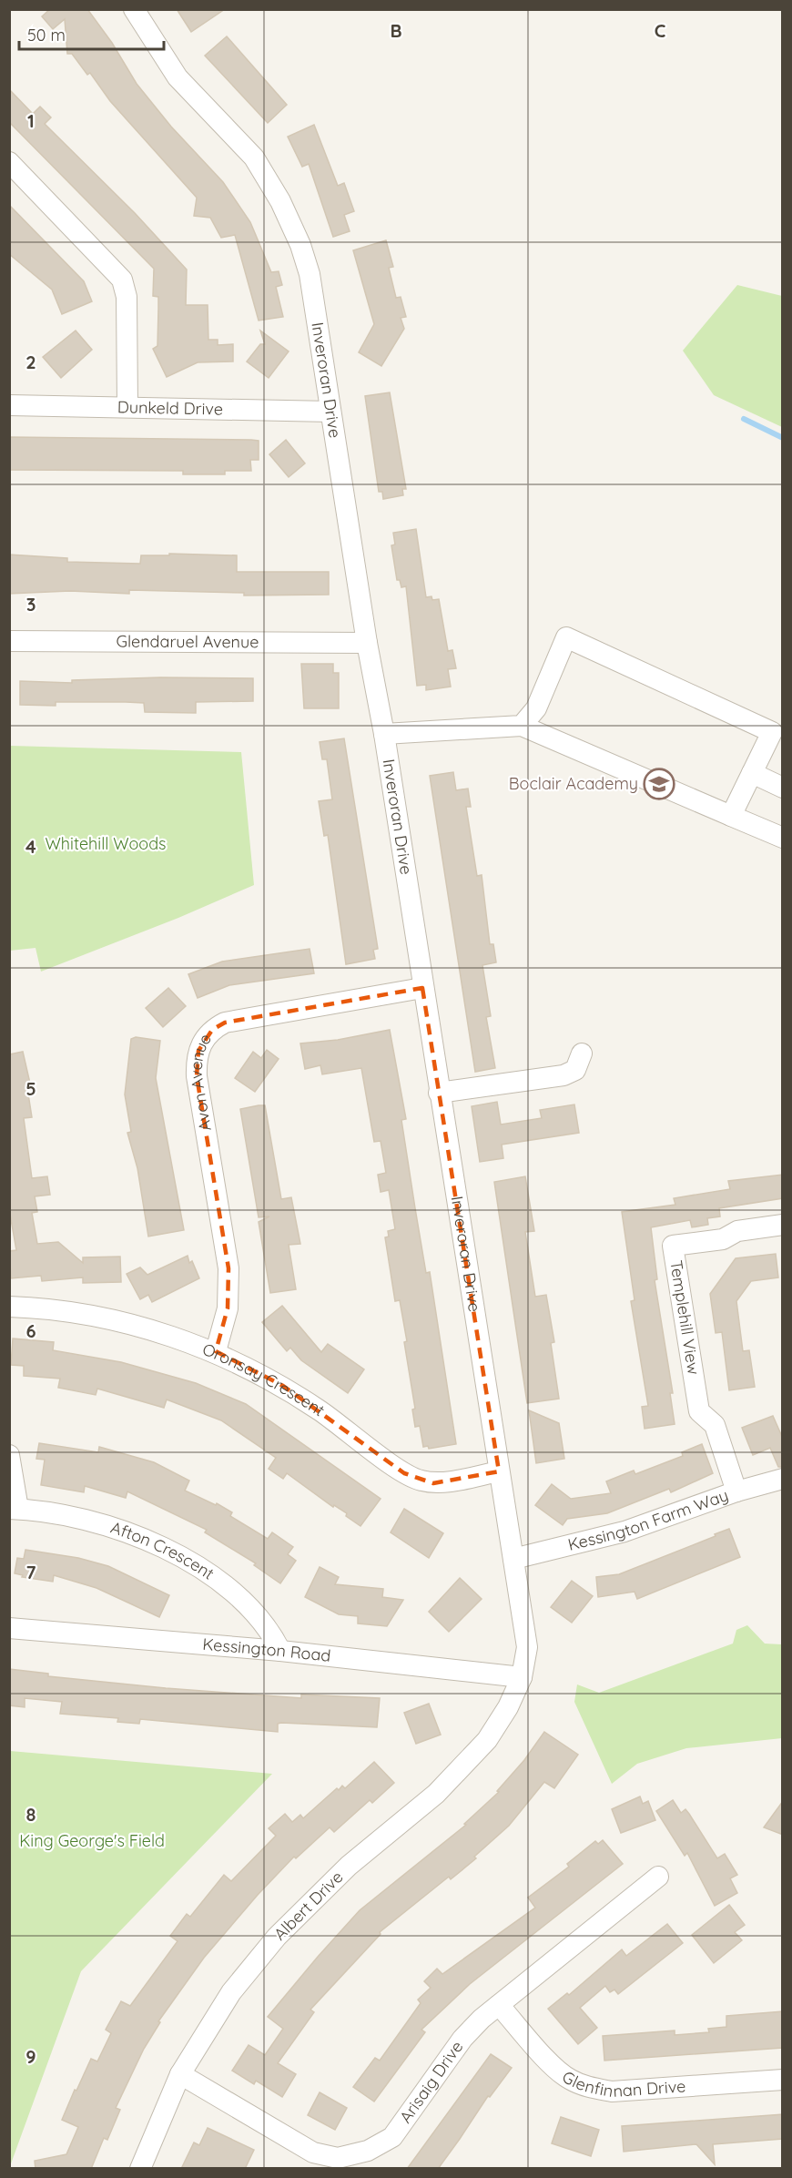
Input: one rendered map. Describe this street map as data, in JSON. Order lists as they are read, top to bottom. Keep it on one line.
{"streets":{"street":["Inveroran Drive","Dunkeld Drive","Glendaruel Avenue","Avon Avenue","Templehill View","Oronsay Crescent","Kessington Farm Way","Afton Crescent","Kessington Road","Albert Drive","Glenfinnan Drive","Arisaig Drive"]},"crossings":[["Inveroran Drive","Dunkeld Drive"],["Inveroran Drive","Glendaruel Avenue"],["Inveroran Drive","Avon Avenue"],["Inveroran Drive","Oronsay Crescent"],["Inveroran Drive","Kessington Farm Way"],["Inveroran Drive","Kessington Road"],["Inveroran Drive","Albert Drive"],["Avon Avenue","Oronsay Crescent"],["Templehill View","Kessington Farm Way"],["Afton Crescent","Kessington Road"],["Kessington Road","Albert Drive"],["Albert Drive","Arisaig Drive"],["Glenfinnan Drive","Arisaig Drive"]],"parks":["Whitehill Woods","King George's Field"],"places":{"school or university":["Boclair Academy"]},"scale_bar":"50 m","grid":{"columns":["B","C"],"rows":["1","2","3","4","5","6","7","8","9"]}}
